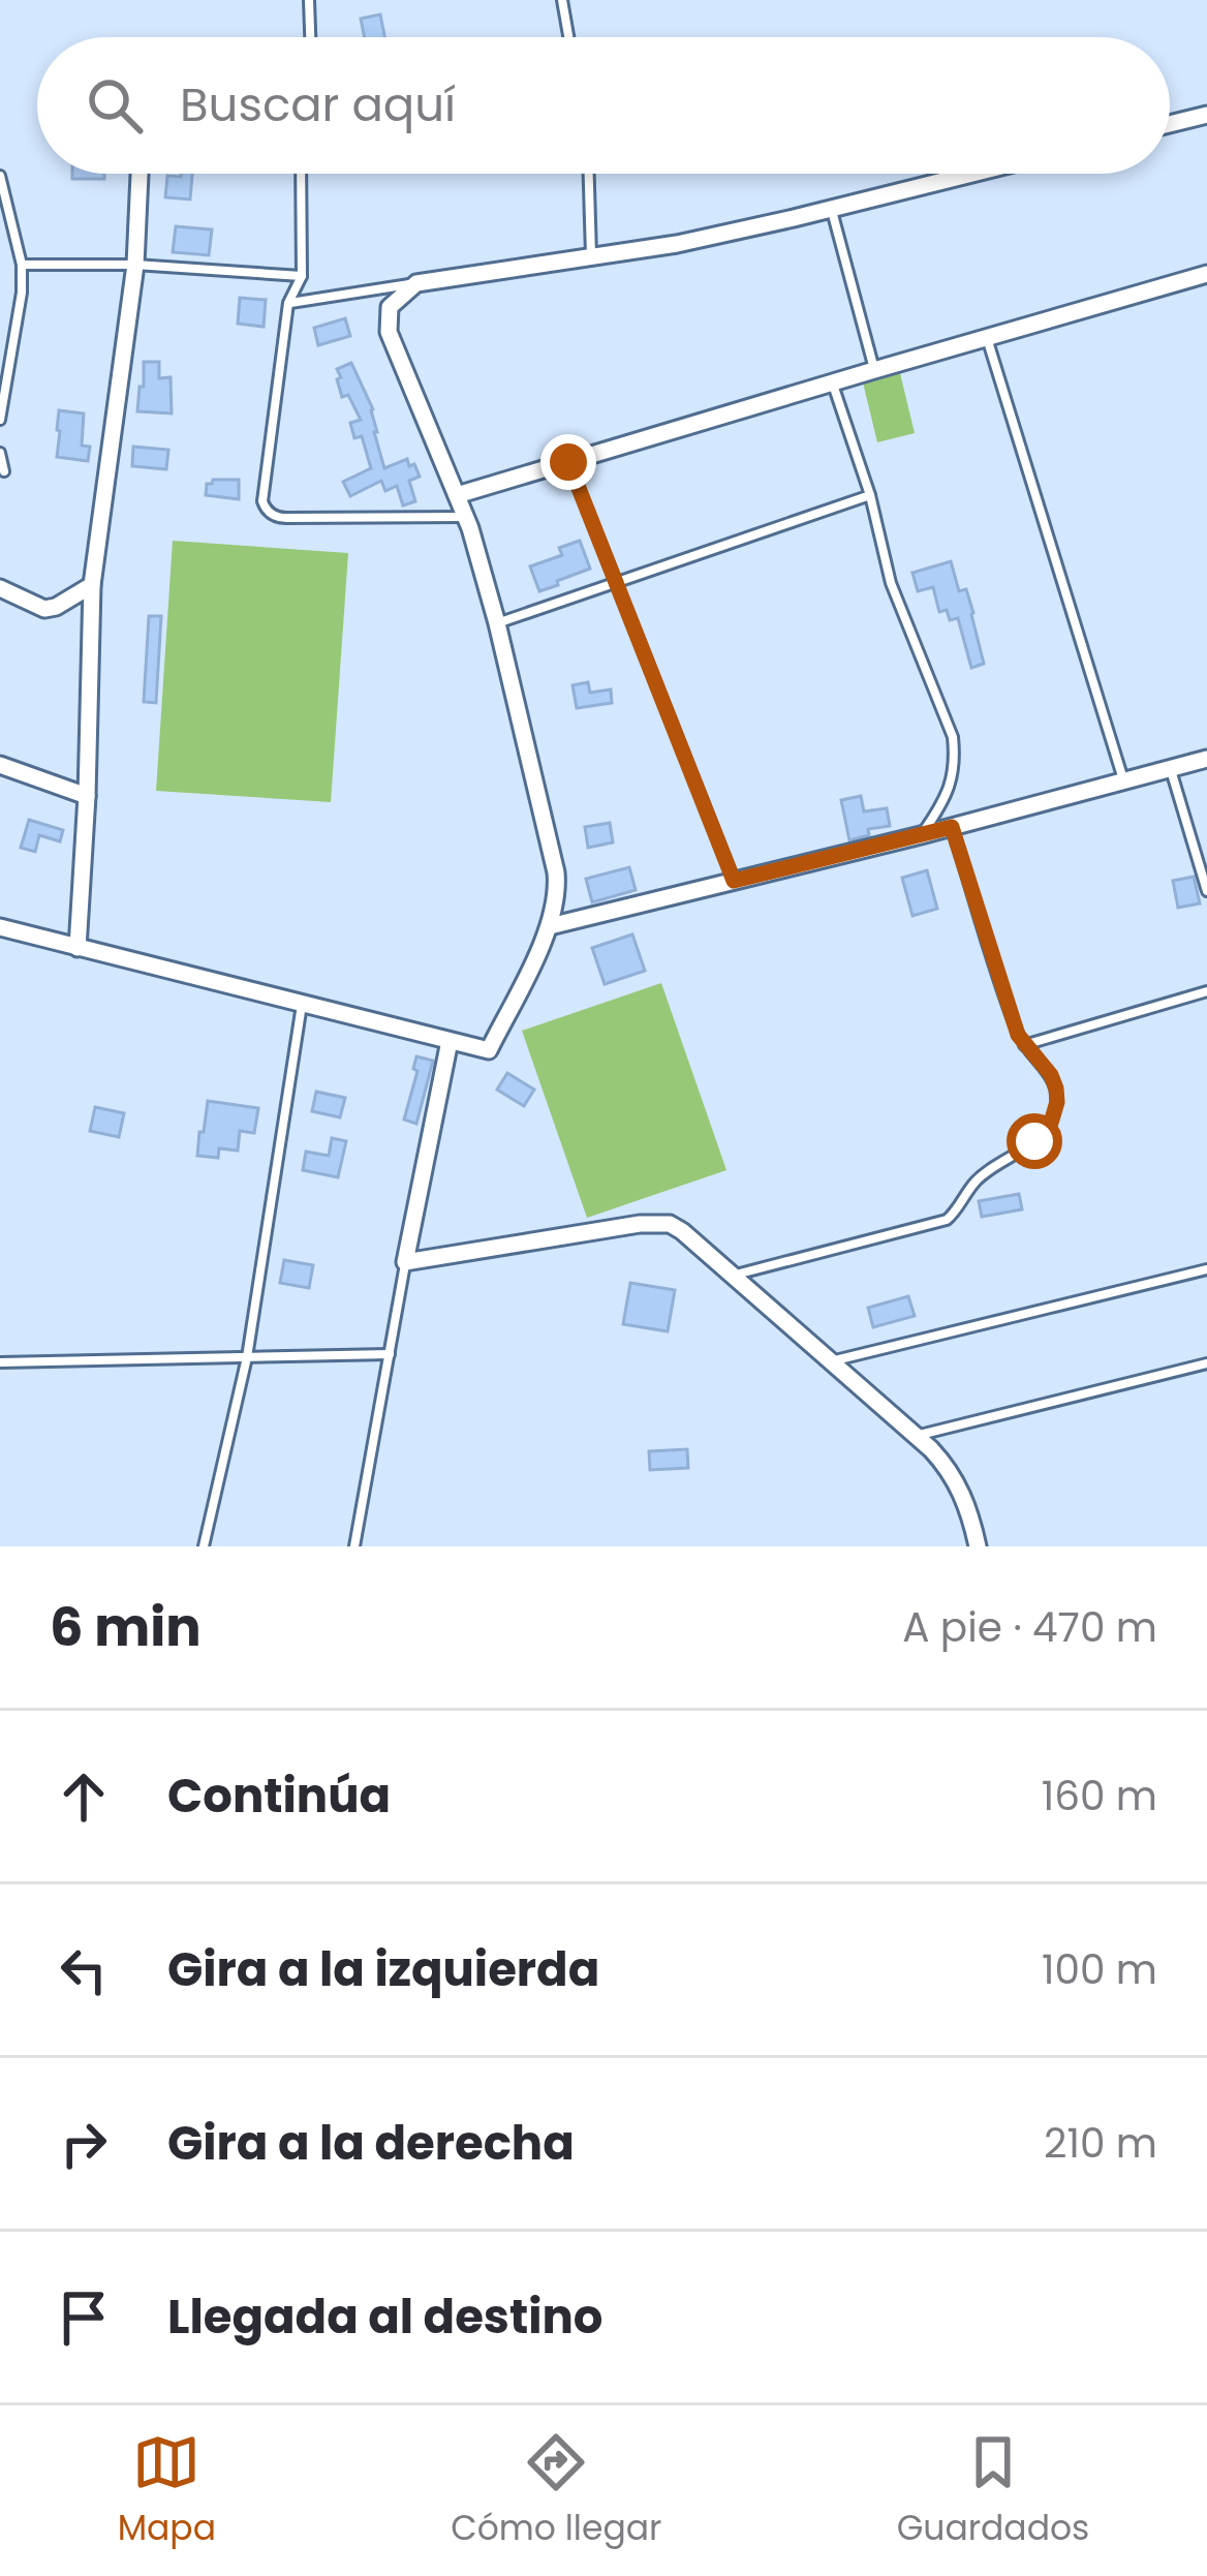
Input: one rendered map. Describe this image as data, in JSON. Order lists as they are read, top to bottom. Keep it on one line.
{"page":{"search":"Buscar aquí","heading":["6 min","A pie · 470 m"],"list":[["Continúa","160 m"],["Gira a la izquierda","100 m"],["Gira a la derecha","210 m"],"Llegada al destino"],"nav":["Mapa","Cómo llegar","Guardados"]}}
